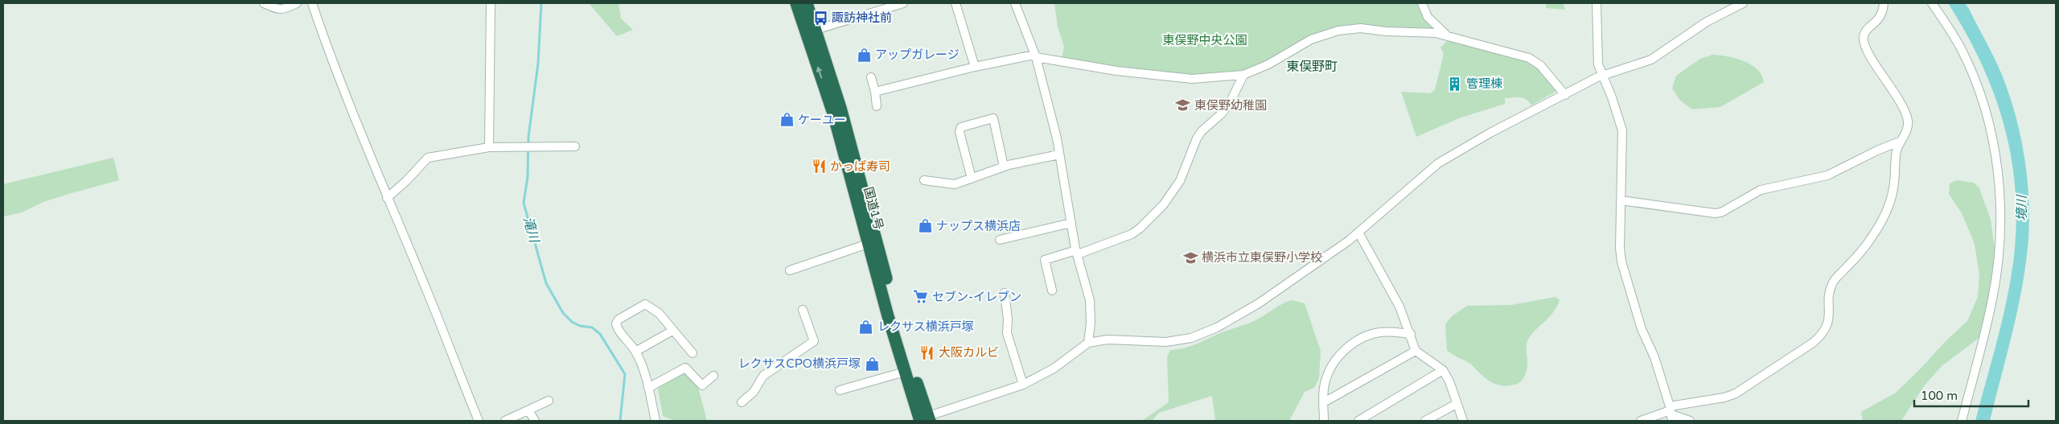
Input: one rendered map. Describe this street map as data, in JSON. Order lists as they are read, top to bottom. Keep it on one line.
{"streets":{"highway":["国道1号"]},"districts":["東俣野町"],"water":["境川","滝川"],"parks":["東俣野中央公園"],"places":{"bus stop":["諏訪神社前"],"shop":["アップガレージ","ケーユー","ナップス横浜店","レクサス横浜戸塚","レクサスCPO横浜戸塚"],"building":["管理棟"],"school or university":["東俣野幼稚園","横浜市立東俣野小学校"],"restaurant":["かっぱ寿司","大阪カルビ"],"supermarket":["セブン-イレブン"]},"scale_bar":"100 m"}
